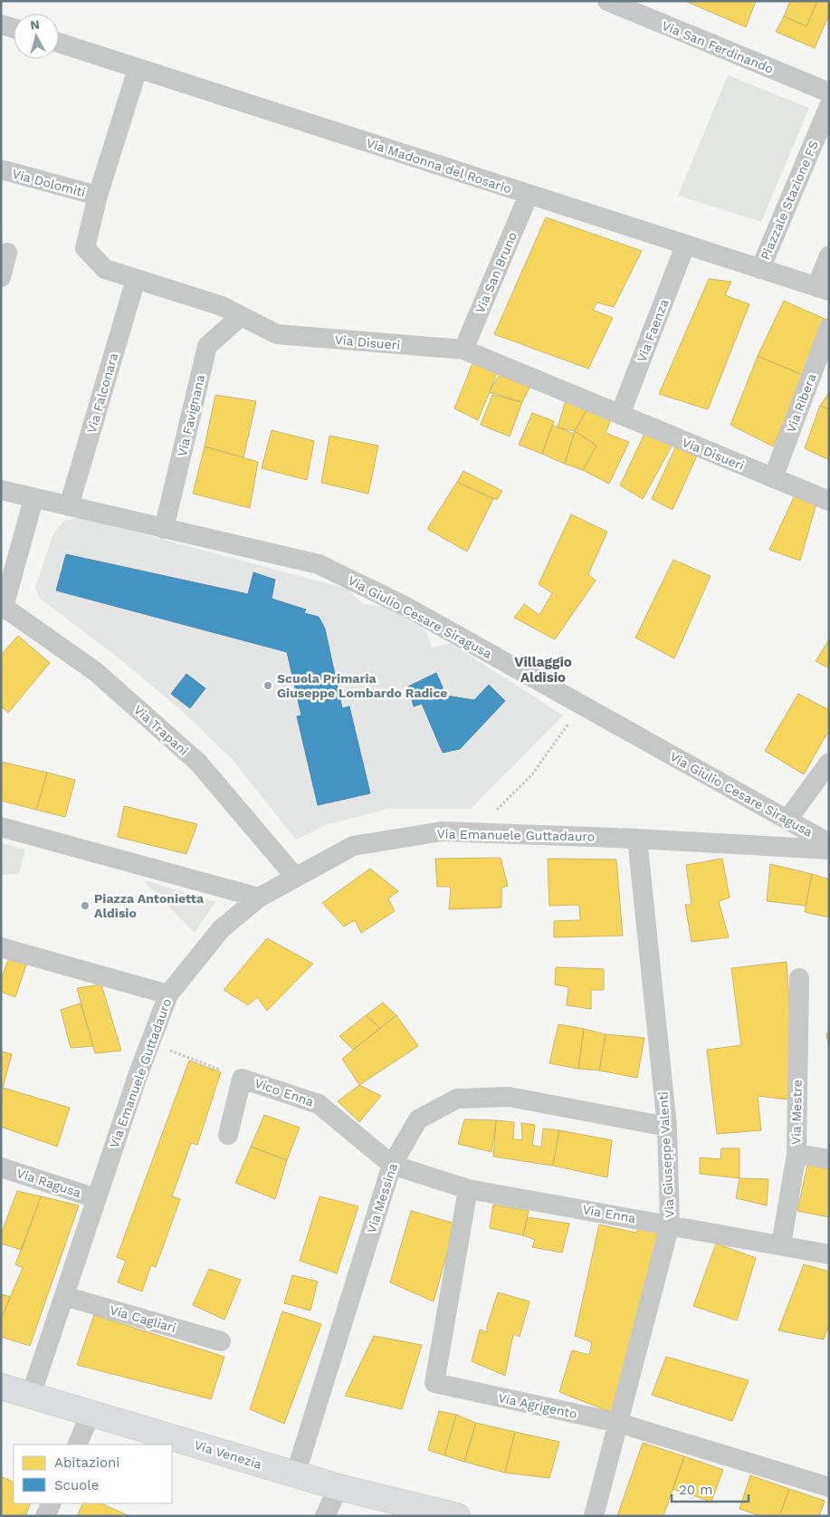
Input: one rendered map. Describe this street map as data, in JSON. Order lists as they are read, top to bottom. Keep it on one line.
{"streets":{"main road":["Via Venezia"],"street":["Via San Ferdinando","Via Madonna del Rosario","Via Dolomiti","Piazzale Stazione FS","Via San Bruno","Via Faenza","Via Disueri","Via Falconara","Via Ribera","Via Favignana","Via Giulio Cesare Siragusa","Via Trapani","Via Emanuele Guttadauro","Vico Enna","Via Mestre","Via Giuseppe Valenti","Via Ragusa","Via Messina","Via Enna","Via Cagliari","Via Agrigento"]},"crossings":[["Via Madonna del Rosario","Piazzale Stazione FS"],["Via Madonna del Rosario","Via San Bruno"],["Via Madonna del Rosario","Via Faenza"],["Via Madonna del Rosario","Via Disueri"],["Via Dolomiti","Via Disueri"],["Via San Bruno","Via Disueri"],["Via Faenza","Via Disueri"],["Via Disueri","Via Falconara"],["Via Disueri","Via Ribera"],["Via Disueri","Via Favignana"],["Via Falconara","Via Giulio Cesare Siragusa"],["Via Favignana","Via Giulio Cesare Siragusa"],["Via Trapani","Via Emanuele Guttadauro"],["Via Emanuele Guttadauro","Via Giuseppe Valenti"],["Via Emanuele Guttadauro","Via Ragusa"],["Via Emanuele Guttadauro","Via Cagliari"],["Via Emanuele Guttadauro","Via Venezia"],["Vico Enna","Via Messina"],["Vico Enna","Via Enna"],["Via Mestre","Via Enna"],["Via Giuseppe Valenti","Via Messina"],["Via Giuseppe Valenti","Via Enna"],["Via Giuseppe Valenti","Via Agrigento"],["Via Messina","Via Enna"],["Via Messina","Via Venezia"],["Via Enna","Via Agrigento"]],"districts":["Villaggio Aldisio"],"places":["Scuola Primaria Giuseppe Lombardo Radice","Piazza Antonietta Aldisio"],"legend":["Abitazioni","Scuole"],"scale_bar":"20 m","north":"top"}
